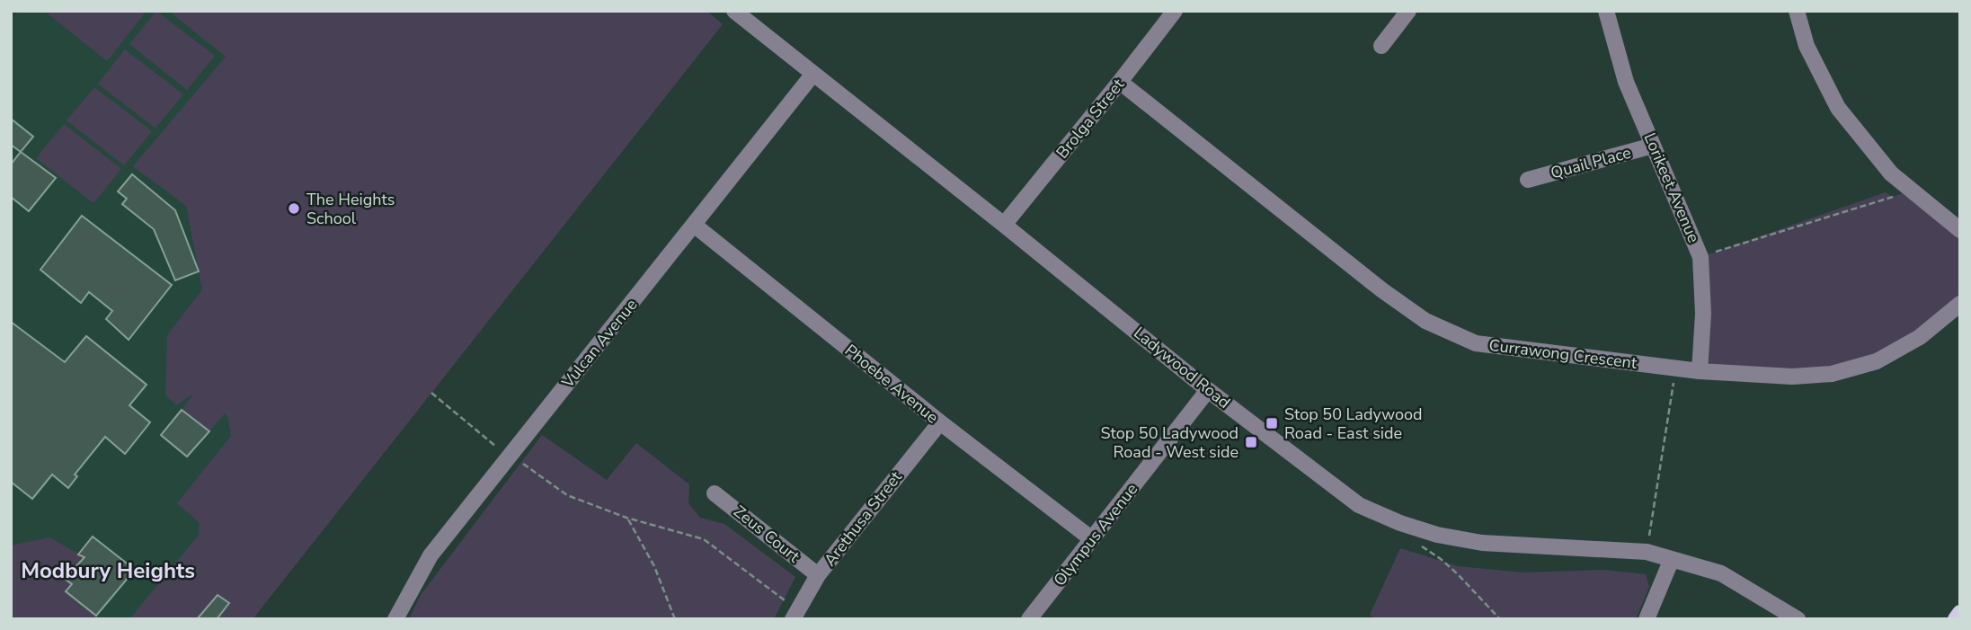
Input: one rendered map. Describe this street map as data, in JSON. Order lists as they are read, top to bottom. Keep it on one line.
{"streets":{"street":["Brolga Street","Quail Place","Lorikeet Avenue","Vulcan Avenue","Currawong Crescent","Ladywood Road","Phoebe Avenue","Arethusa Street","Zeus Court","Olympus Avenue"]},"crossings":[["Brolga Street","Currawong Crescent"],["Brolga Street","Ladywood Road"],["Quail Place","Lorikeet Avenue"],["Lorikeet Avenue","Currawong Crescent"],["Vulcan Avenue","Ladywood Road"],["Vulcan Avenue","Phoebe Avenue"],["Ladywood Road","Olympus Avenue"],["Phoebe Avenue","Arethusa Street"],["Phoebe Avenue","Olympus Avenue"],["Arethusa Street","Zeus Court"]],"districts":["Modbury Heights"],"places":{"other":["The Heights School"],"transit":["Stop 50 Ladywood Road - East side","Stop 50 Ladywood Road - West side"]}}
